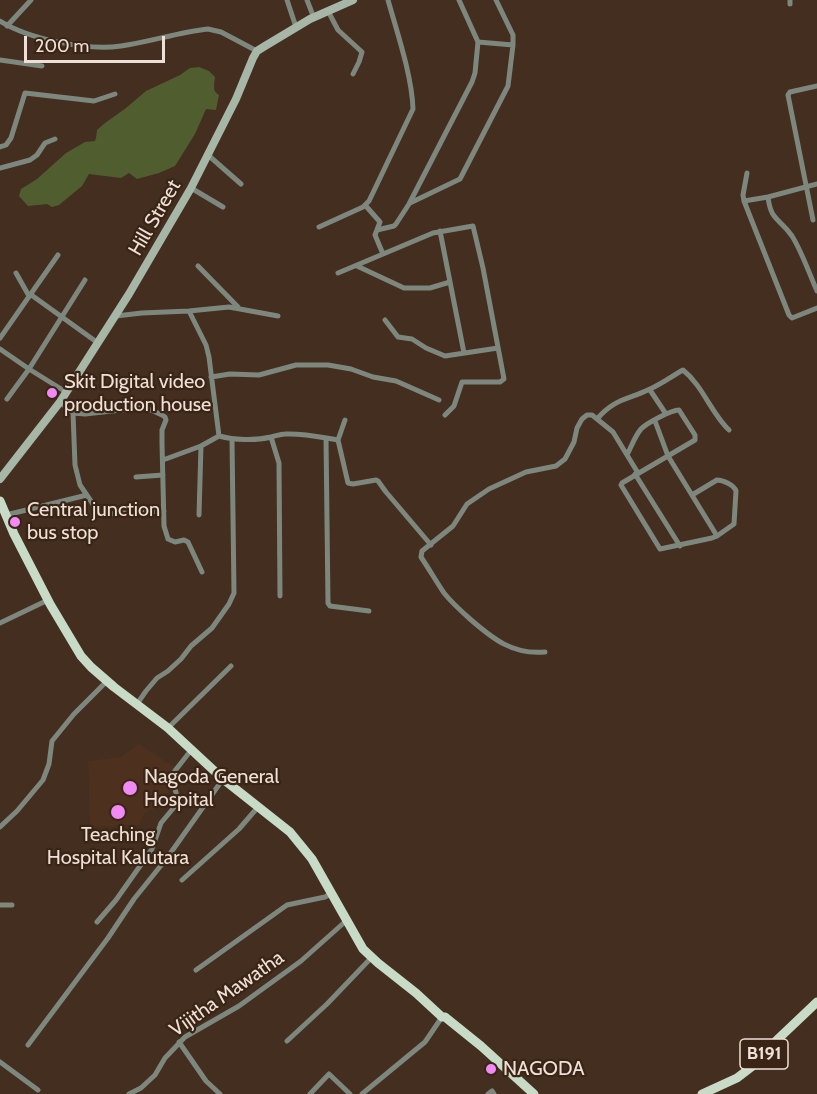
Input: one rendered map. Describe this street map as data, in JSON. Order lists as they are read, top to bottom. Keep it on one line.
{"streets":{"main road":["Hill Street","B191"],"street":["Vijitha Mawatha"]},"places":["Skit Digital video production house","Central junction bus stop","Nagoda General Hospital","Teaching Hospital Kalutara","NAGODA"],"scale_bar":"200 m"}
